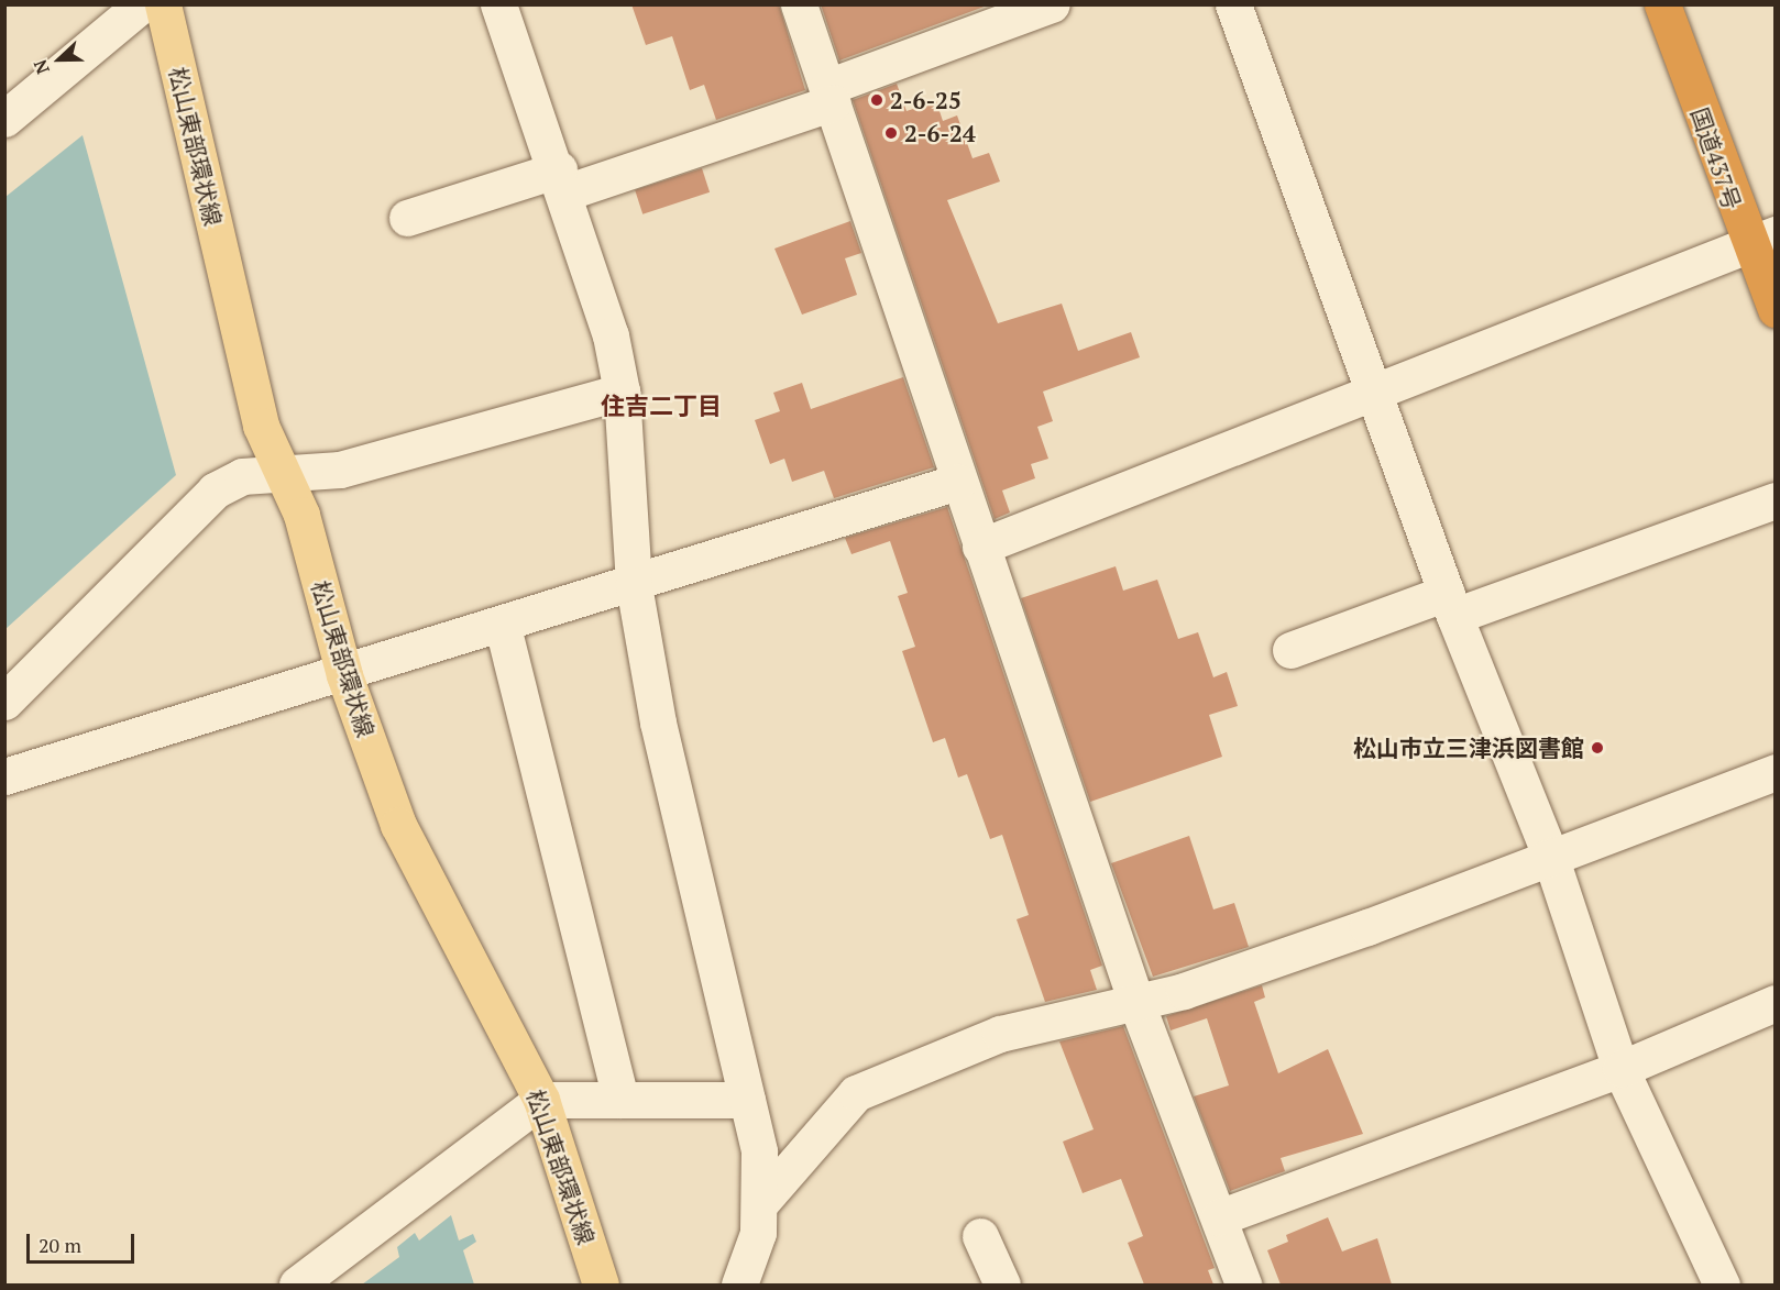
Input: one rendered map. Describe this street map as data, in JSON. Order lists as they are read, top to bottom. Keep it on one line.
{"streets":{"highway":["国道437号"],"main road":["松山東部環状線"]},"districts":["住吉二丁目"],"places":["2-6-25","2-6-24","松山市立三津浜図書館"],"scale_bar":"20 m","north":"left"}
